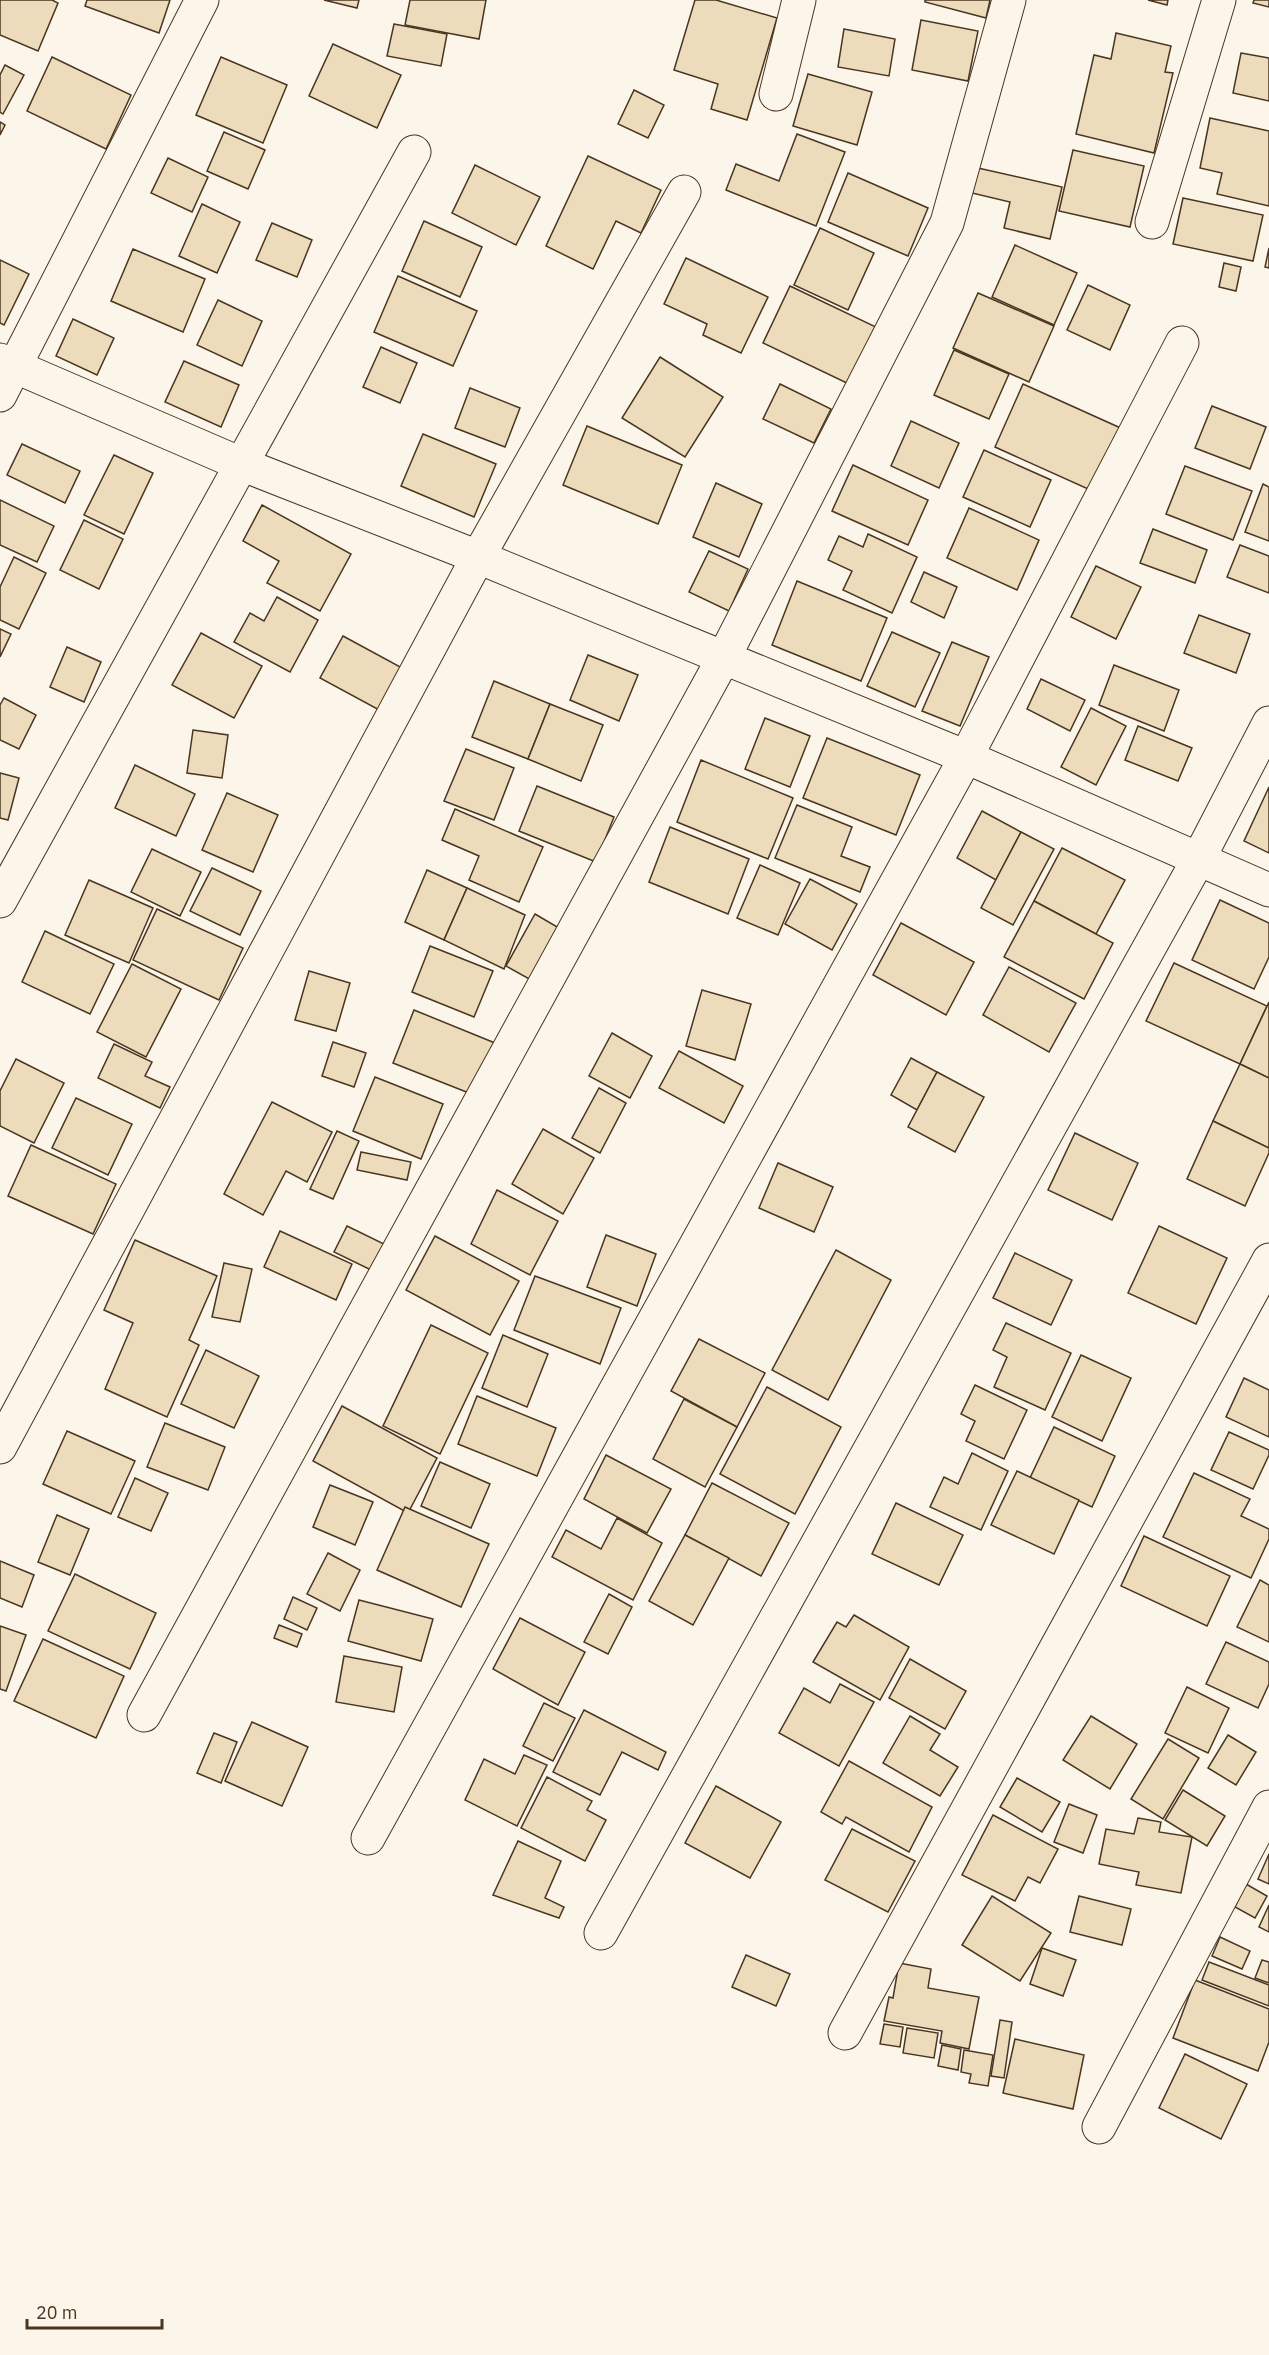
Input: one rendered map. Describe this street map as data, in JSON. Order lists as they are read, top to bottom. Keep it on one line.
{"scale_bar":"20 m"}
